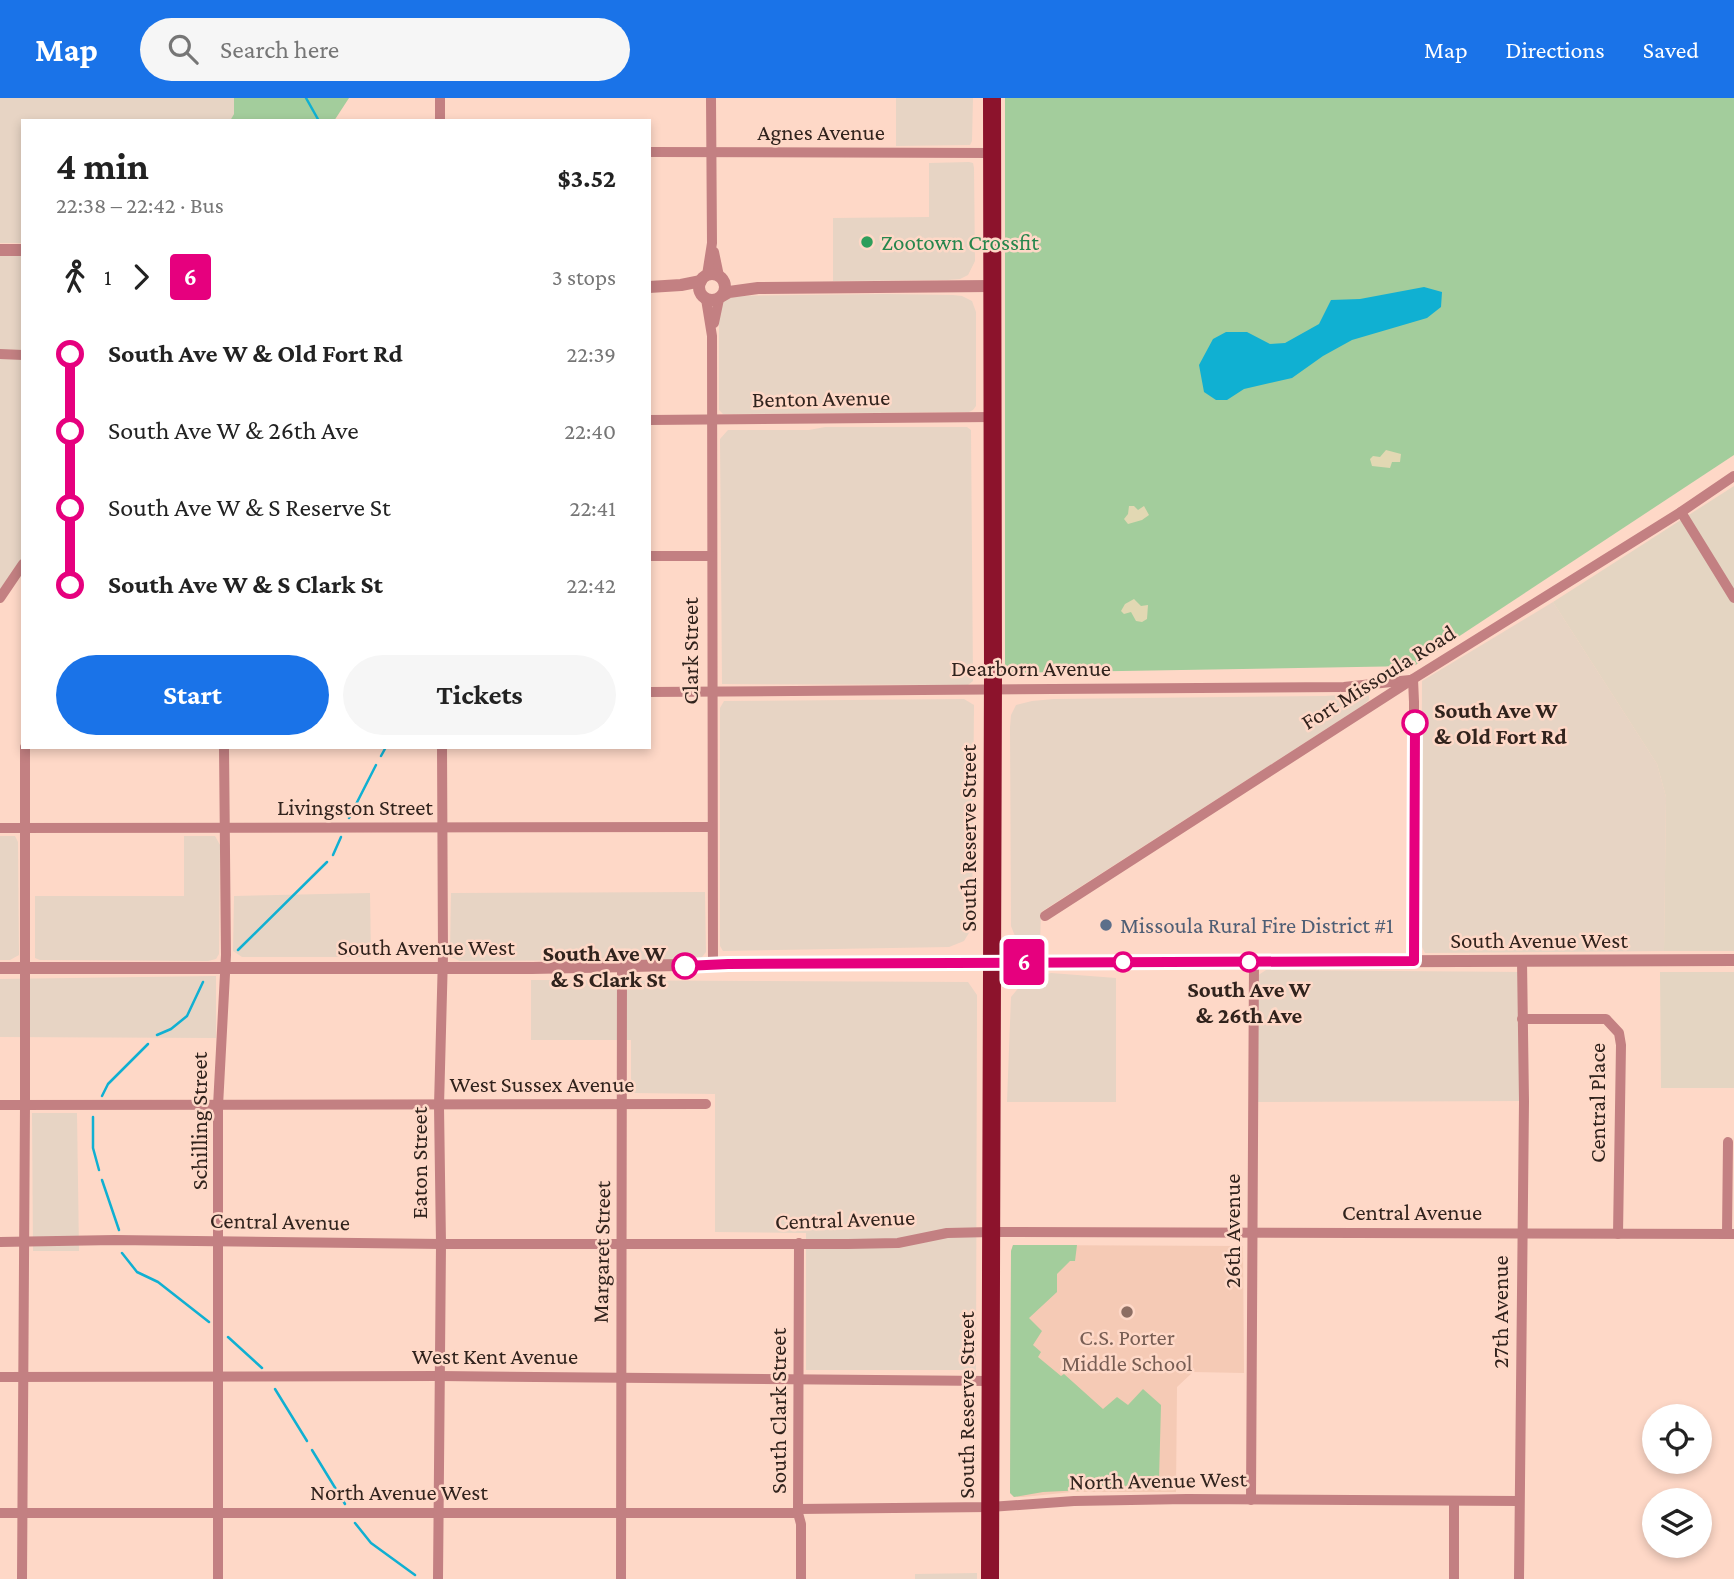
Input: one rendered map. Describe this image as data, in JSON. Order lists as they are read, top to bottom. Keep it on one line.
{"streets":{"highway":["South Reserve Street"],"street":["Agnes Avenue","Benton Avenue","Clark Street","Dearborn Avenue","Fort Missoula Road","Livingston Street","South Avenue West","West Sussex Avenue","Central Place","Schilling Street","Eaton Street","Central Avenue","26th Avenue","Margaret Street","27th Avenue","West Kent Avenue","South Clark Street","North Avenue West"]},"crossings":[["Agnes Avenue","South Reserve Street"],["Benton Avenue","Clark Street"],["Benton Avenue","South Reserve Street"],["Clark Street","Dearborn Avenue"],["Clark Street","Livingston Street"],["Clark Street","South Avenue West"],["Dearborn Avenue","Fort Missoula Road"],["Dearborn Avenue","South Reserve Street"],["Livingston Street","Schilling Street"],["Livingston Street","Eaton Street"],["South Reserve Street","South Avenue West"],["South Reserve Street","Central Avenue"],["South Reserve Street","West Kent Avenue"],["South Reserve Street","North Avenue West"],["South Avenue West","Schilling Street"],["South Avenue West","Eaton Street"],["South Avenue West","26th Avenue"],["South Avenue West","Margaret Street"],["South Avenue West","27th Avenue"],["West Sussex Avenue","Schilling Street"],["West Sussex Avenue","Eaton Street"],["West Sussex Avenue","Margaret Street"],["Central Place","Central Avenue"],["Central Place","27th Avenue"],["Schilling Street","Central Avenue"],["Schilling Street","West Kent Avenue"],["Schilling Street","North Avenue West"],["Eaton Street","Central Avenue"],["Eaton Street","West Kent Avenue"],["Eaton Street","North Avenue West"],["Central Avenue","26th Avenue"],["Central Avenue","Margaret Street"],["Central Avenue","27th Avenue"],["Central Avenue","South Clark Street"],["26th Avenue","North Avenue West"],["Margaret Street","West Kent Avenue"],["Margaret Street","North Avenue West"],["27th Avenue","North Avenue West"],["West Kent Avenue","South Clark Street"],["South Clark Street","North Avenue West"]],"places":["Zootown Crossfit","South Ave W & Old Fort Rd","Missoula Rural Fire District #1","South Ave W & 26th Ave","South Ave W & S Clark St","C.S. Porter Middle School"],"lines":["bus line 6"],"page":{"header":"Map","search":"Search here","nav":["Map","Directions","Saved"],"on_map":"6","heading":["4 min","22:38 – 22:42 · Bus","$3.52"],"legs":["1","6","3 stops"],"list":[{"name":"South Ave W & Old Fort Rd","value":"22:39"},{"name":"South Ave W & 26th Ave","value":"22:40"},{"name":"South Ave W & S Reserve St","value":"22:41"},{"name":"South Ave W & S Clark St","value":"22:42"}],"buttons":["Start","Tickets"]}}
